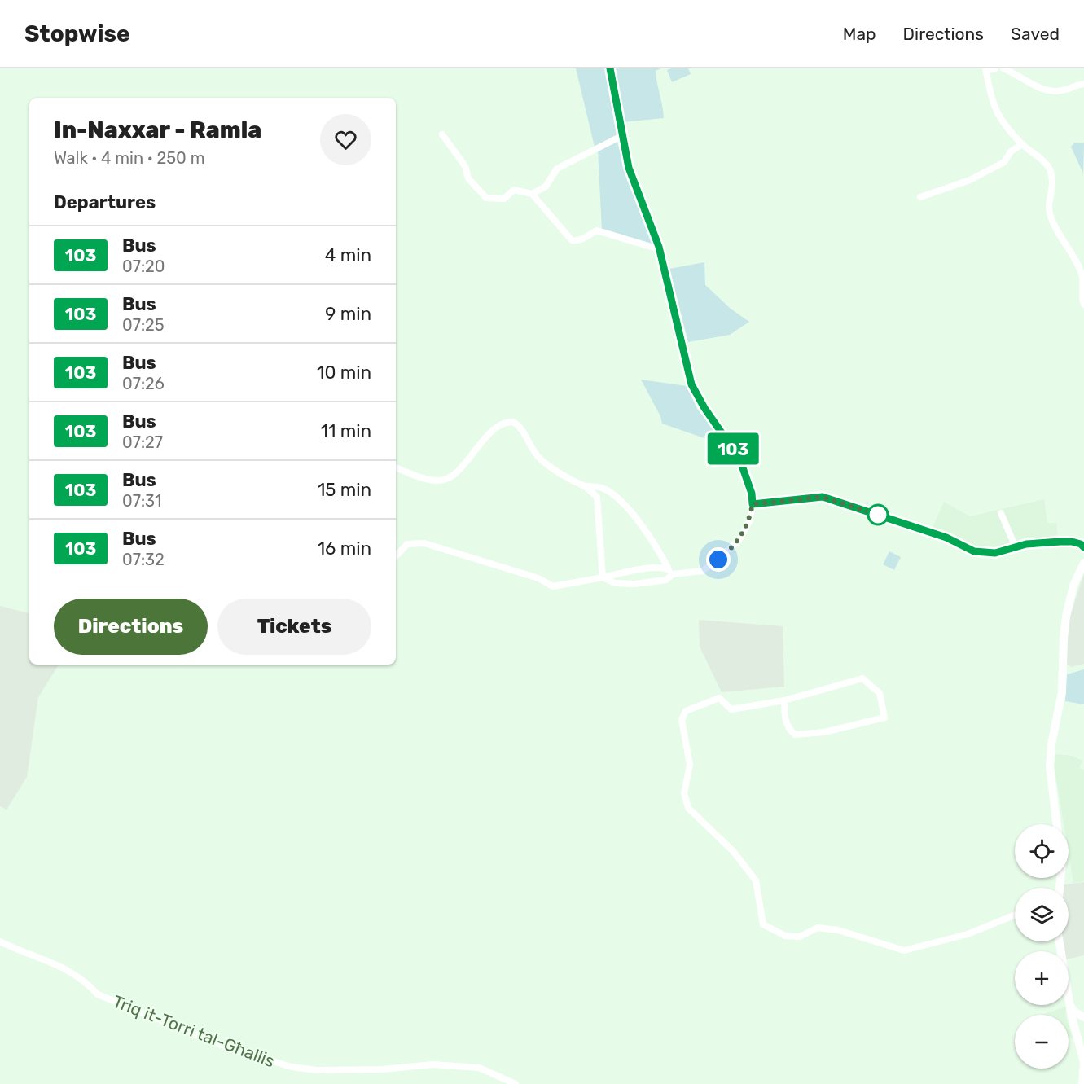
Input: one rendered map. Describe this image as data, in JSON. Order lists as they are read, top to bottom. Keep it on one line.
{"streets":{"street":["Triq it-Torri tal-Għallis"]},"lines":["bus line 103"],"page":{"header":"Stopwise","nav":["Map","Directions","Saved"],"on_map":"103","heading":[["In-Naxxar - Ramla","Walk · 4 min · 250 m"],"Departures"],"list":[{"mark":"103","name":"Bus","note":"07:20","value":"4 min"},{"mark":"103","name":"Bus","note":"07:25","value":"9 min"},{"mark":"103","name":"Bus","note":"07:26","value":"10 min"},{"mark":"103","name":"Bus","note":"07:27","value":"11 min"},{"mark":"103","name":"Bus","note":"07:31","value":"15 min"},{"mark":"103","name":"Bus","note":"07:32","value":"16 min"}],"buttons":["Directions","Tickets"],"map_buttons":["+","−"]}}
